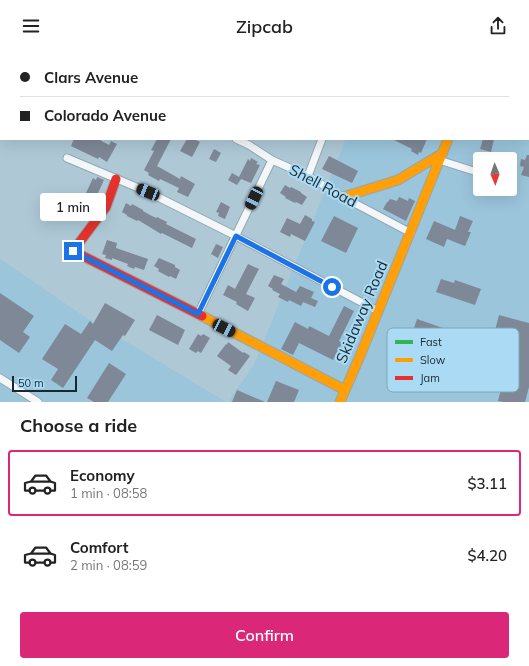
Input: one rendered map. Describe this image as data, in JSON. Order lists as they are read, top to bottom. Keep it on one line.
{"streets":{"street":["Shell Road","Skidaway Road"]},"crossings":[["Shell Road","Skidaway Road"]],"legend":["Fast","Slow","Jam"],"scale_bar":"50 m","north":"bottom","page":{"header":"Zipcab","banner":["Clars Avenue","Colorado Avenue"],"bubble":"1 min","scale":"50 m","heading":"Choose a ride","list":[{"name":"Economy","note":"1 min · 08:58","value":"$3.11"},{"name":"Comfort","note":"2 min · 08:59","value":"$4.20"}],"buttons":"Confirm"}}
